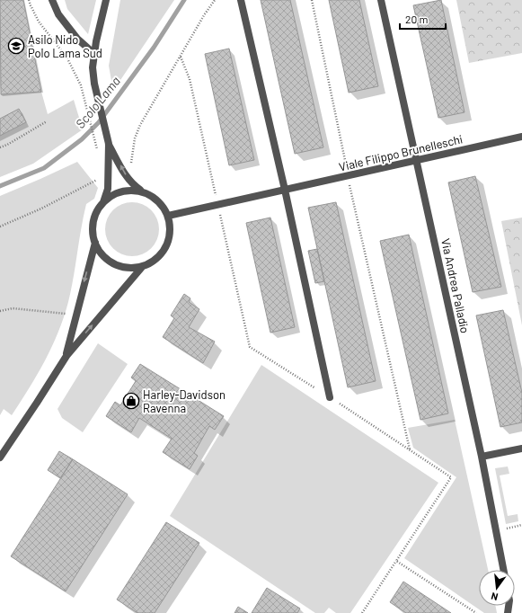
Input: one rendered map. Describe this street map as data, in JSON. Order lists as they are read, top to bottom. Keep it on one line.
{"streets":{"street":["Viale Filippo Brunelleschi","Via Andrea Palladio"]},"crossings":[["Viale Filippo Brunelleschi","Via Andrea Palladio"]],"water":["Scolo Lama"],"places":{"school or university":["Asilo Nido Polo Lama Sud"],"shop":["Harley-Davidson Ravenna"]},"scale_bar":"20 m","north":"bottom"}
